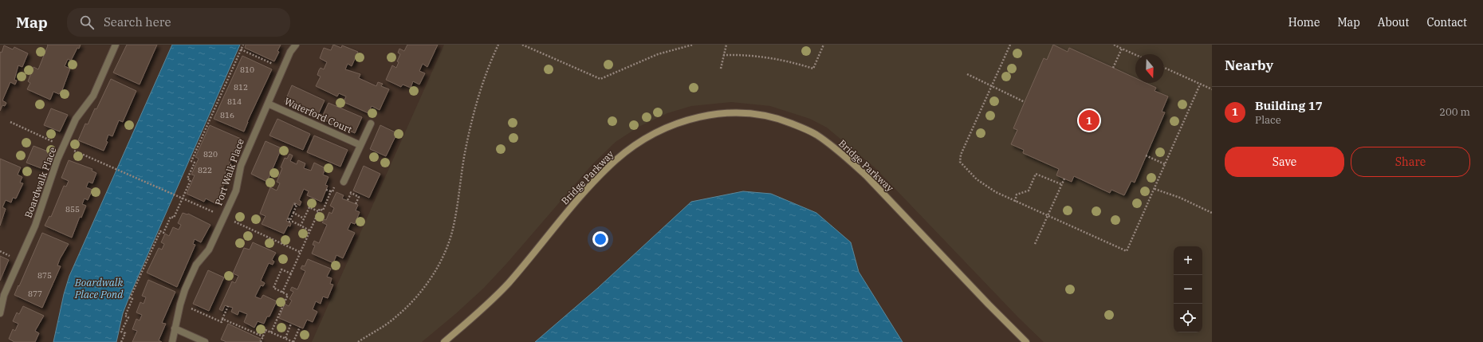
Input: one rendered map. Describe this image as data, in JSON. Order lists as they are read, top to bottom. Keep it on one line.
{"streets":{"street":["Waterford Court","Bridge Parkway","Port Walk Place","Boardwalk Place"]},"crossings":[["Waterford Court","Port Walk Place"]],"water":["Boardwalk Place Pond"],"house_numbers":["810","812","814","816","820","822","855","875","877"],"north":"bottom","page":{"header":"Map","search":"Search here","nav":["Home","Map","About","Contact"],"heading":"Nearby","list":[{"mark":"1","name":"Building 17","note":"Place","value":"200 m"}],"pins":"1","buttons":["Save","Share"],"map_buttons":["+","−"]}}
